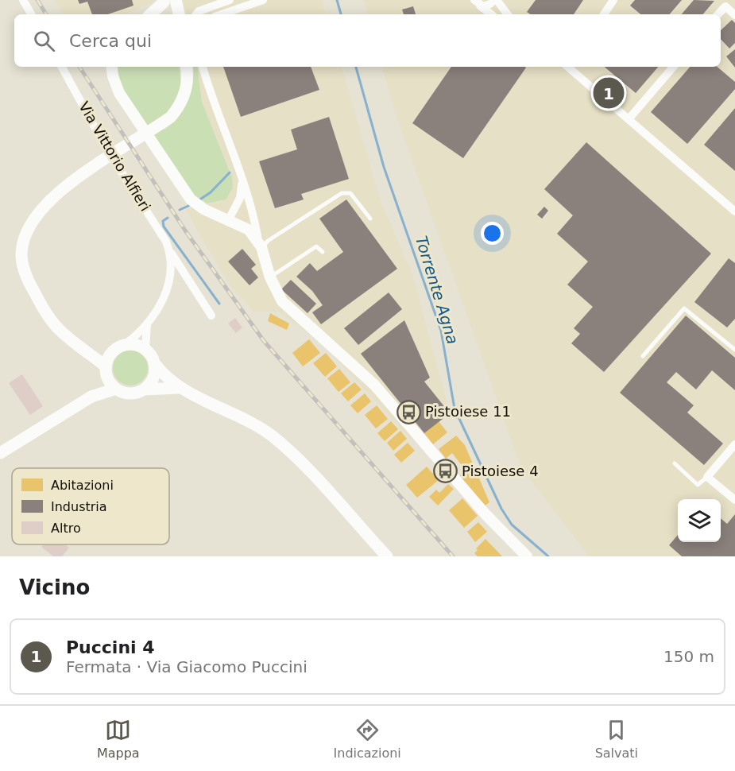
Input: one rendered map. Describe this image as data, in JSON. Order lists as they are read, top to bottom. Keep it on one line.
{"streets":{"street":["Via Vittorio Alfieri"]},"water":["Torrente Agna"],"places":{"bus stop":["Pistoiese 11","Pistoiese 4"]},"legend":["Abitazioni","Industria","Altro"],"page":{"search":"Cerca qui","pins":"1","heading":"Vicino","list":[{"mark":"1","name":"Puccini 4","note":"Fermata · Via Giacomo Puccini","value":"150 m"}],"nav":["Mappa","Indicazioni","Salvati"]}}
